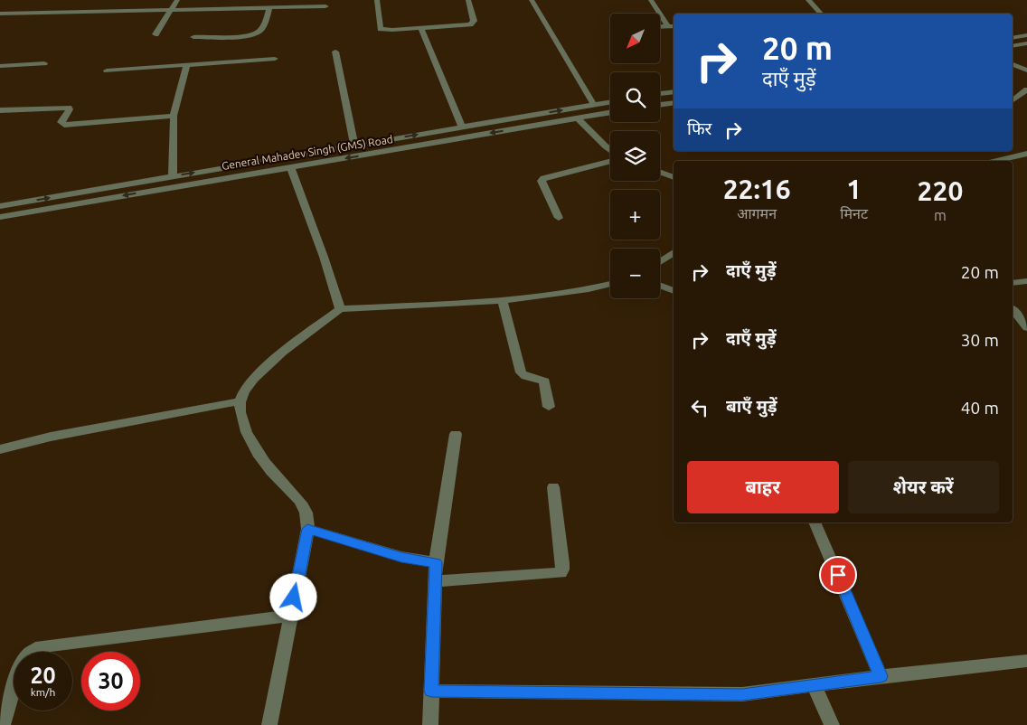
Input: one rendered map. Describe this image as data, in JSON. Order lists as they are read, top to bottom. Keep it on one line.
{"streets":{"street":["General Mahadev Singh (GMS) Road"]},"north":"bottom left","page":{"map_buttons":["+","−"],"turn":["20 m","दाएँ मुड़ें"],"then":"फिर","eta":["22:16","आगमन","1","मिनट","220","m"],"list":[{"name":"दाएँ मुड़ें","value":"20 m"},{"name":"दाएँ मुड़ें","value":"30 m"},{"name":"बाएँ मुड़ें","value":"40 m"}],"buttons":["बाहर","शेयर करें"],"speed":"20 km/h","limit":"30"}}
